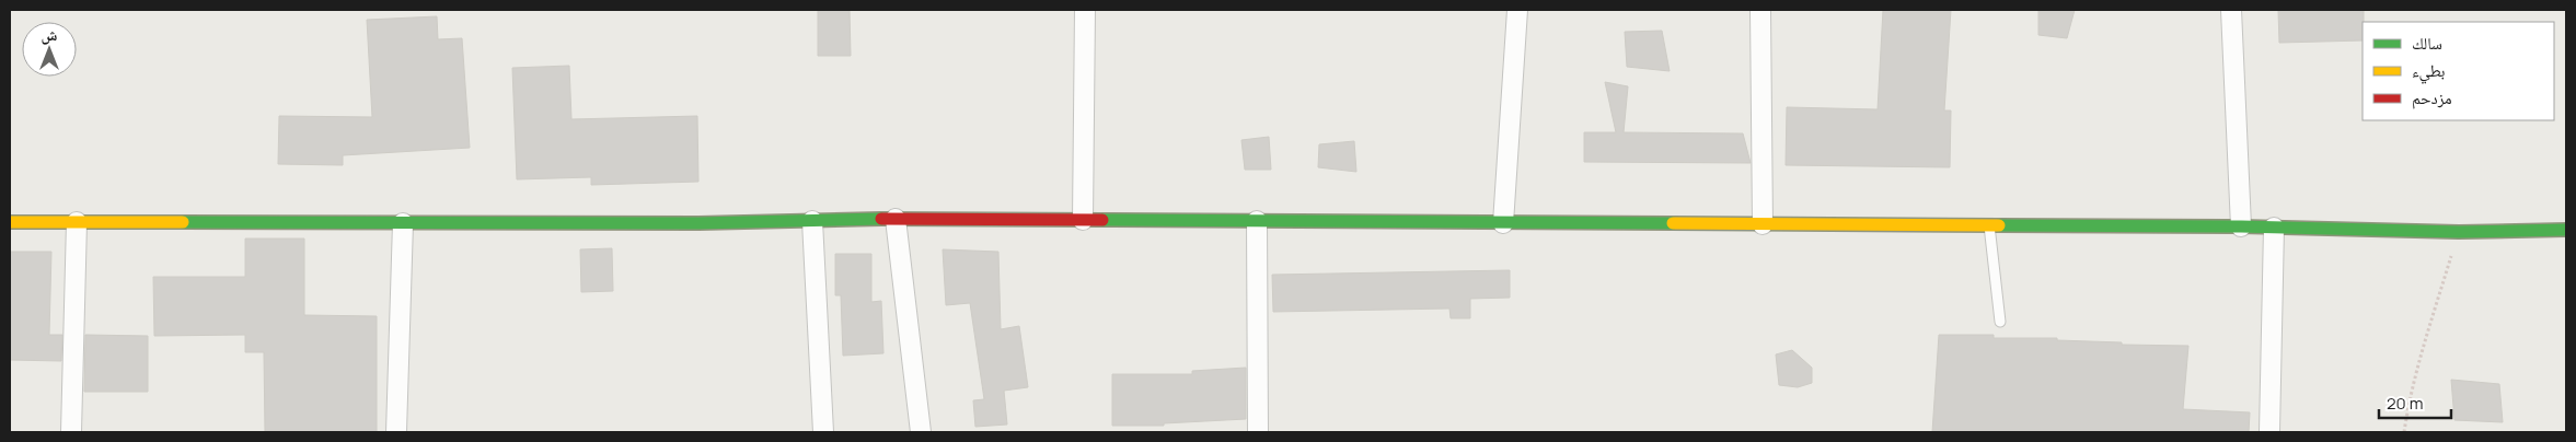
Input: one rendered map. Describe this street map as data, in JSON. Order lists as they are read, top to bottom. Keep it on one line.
{"legend":["سالك","بطيء","مزدحم"],"scale_bar":"20 m","north":"top"}
